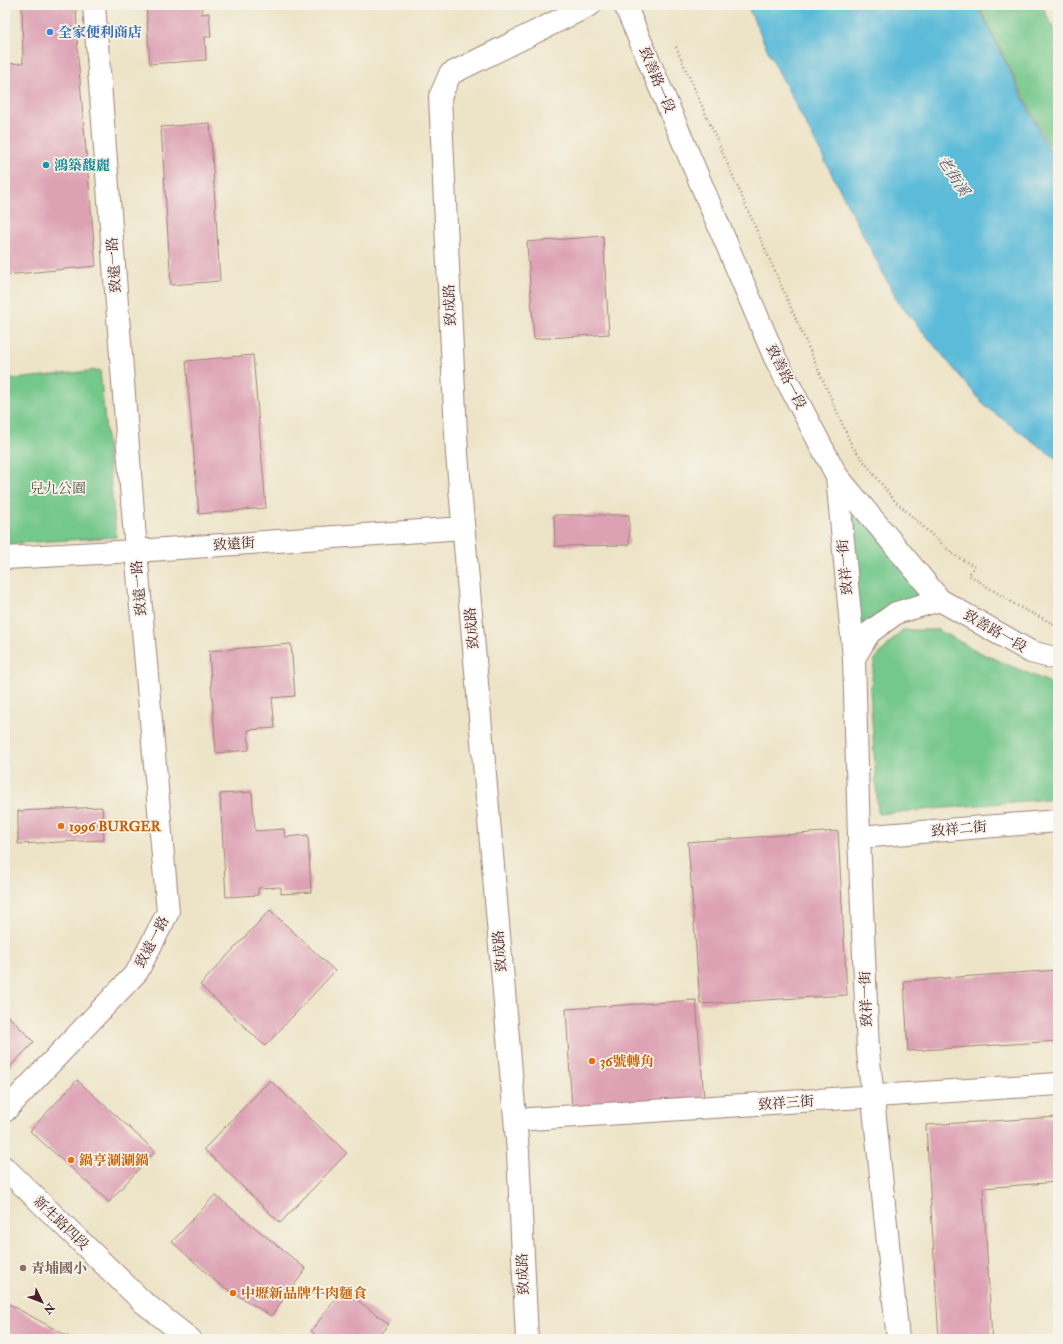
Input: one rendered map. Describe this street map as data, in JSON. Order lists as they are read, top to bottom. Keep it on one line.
{"streets":{"street":["致善路一段","致遠一路","致成路","致遠街","致祥一街","致祥二街","致祥三街","新生路四段"]},"crossings":[["致善路一段","致祥一街"],["致遠一路","致遠街"],["致成路","致遠街"],["致成路","致祥三街"],["致祥一街","致祥二街"],["致祥一街","致祥三街"]],"water":["老街溪"],"parks":["兒九公園"],"places":["全家便利商店","鴻築馥麗","1996 BURGER","36號轉角","鍋亨涮涮鍋","青埔國小","中壢新品牌牛肉麵食"],"north":"bottom right"}
